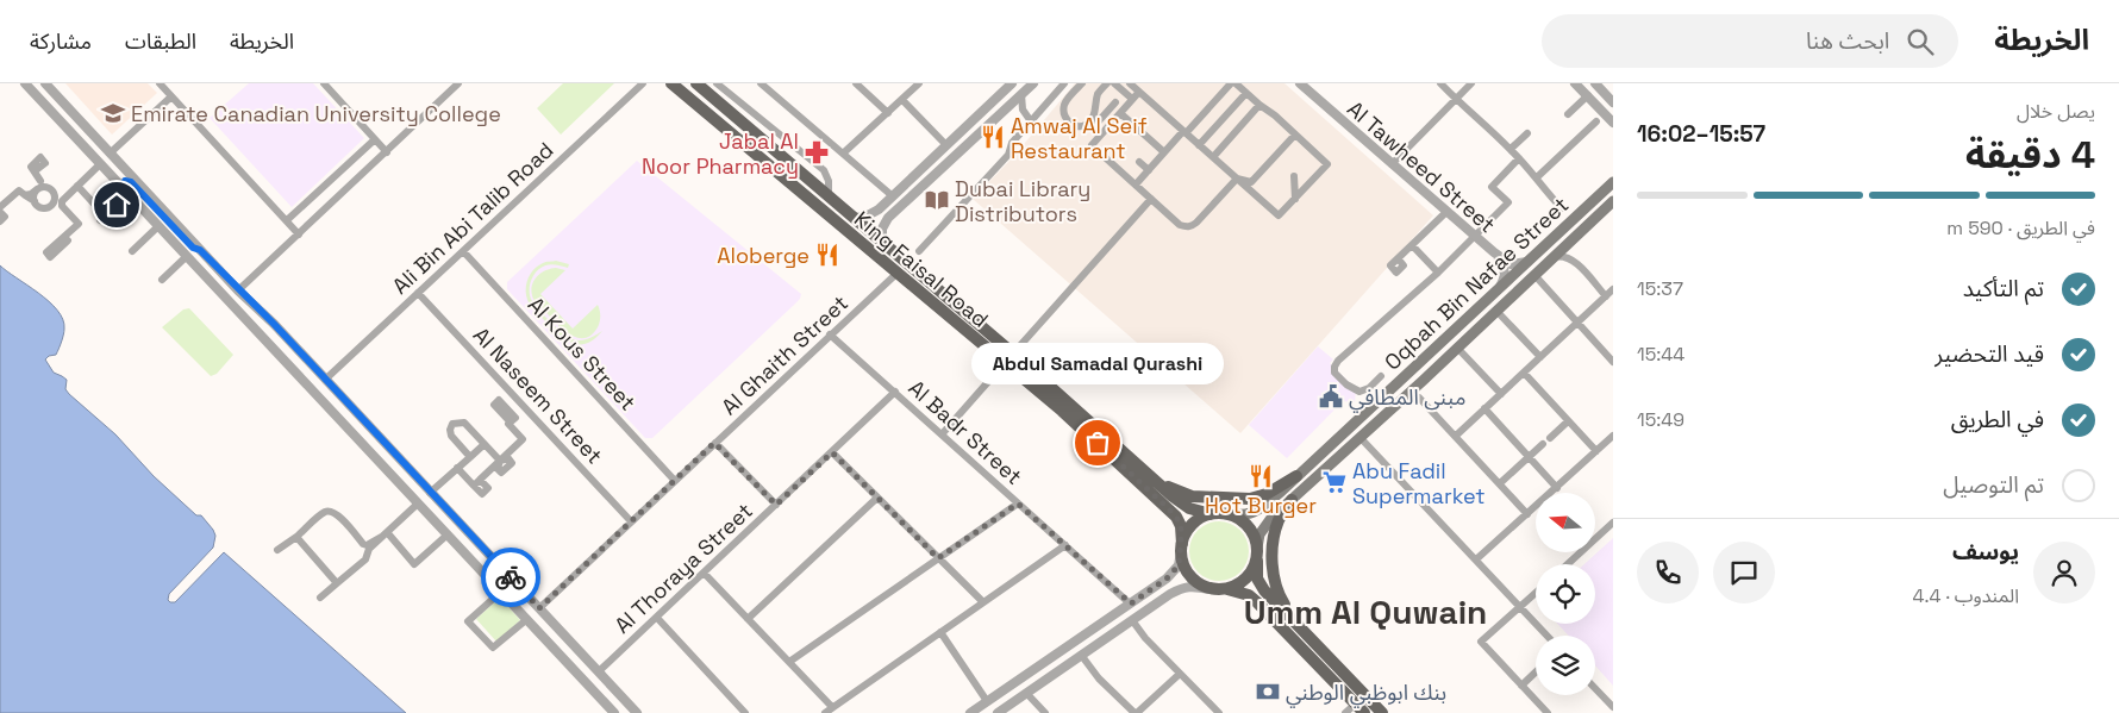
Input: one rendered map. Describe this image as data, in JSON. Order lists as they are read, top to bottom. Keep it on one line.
{"streets":{"main road":["King Faisal Road","Oqbah Bin Nafae Street"],"street":["Al Tawheed Street","Ali Bin Abi Talib Road","Al Kous Street","Al Ghaith Street","Al Naseem Street","Al Badr Street","Al Thoraya Street"]},"crossings":[["Al Tawheed Street","Oqbah Bin Nafae Street"],["Ali Bin Abi Talib Road","Al Kous Street"],["Ali Bin Abi Talib Road","Al Naseem Street"],["King Faisal Road","Oqbah Bin Nafae Street"],["King Faisal Road","Al Ghaith Street"],["Al Kous Street","Al Ghaith Street"],["Al Ghaith Street","Al Naseem Street"],["Al Ghaith Street","Al Badr Street"],["Al Badr Street","Al Thoraya Street"]],"districts":["Umm Al Quwain"],"places":{"school or university":["Emirate Canadian University College"],"restaurant":["Amwaj Al Seif Restaurant","Aloberge","Hot Burger"],"pharmacy":["Jabal Al Noor Pharmacy"],"library":["Dubai Library Distributors"],"public building":["مبنى المطافي"],"other":["Abdul Samadal Qurashi"],"supermarket":["Abu Fadil Supermarket"],"bank":["بنك ابوظبي الوطني"]},"north":"left","page":{"header":"الخريطة","search":"ابحث هنا","nav":["الخريطة","الطبقات","مشاركة"],"heading":["4 دقيقة","يصل خلال","15:57–16:02"],"panel":["يوسف","المندوب · 4.4"],"bar":"في الطريق · 590 m","list":[["تم التأكيد","15:37"],["قيد التحضير","15:44"],["في الطريق","15:49"],"تم التوصيل"],"bubble":"Abdul Samadal Qurashi"}}
